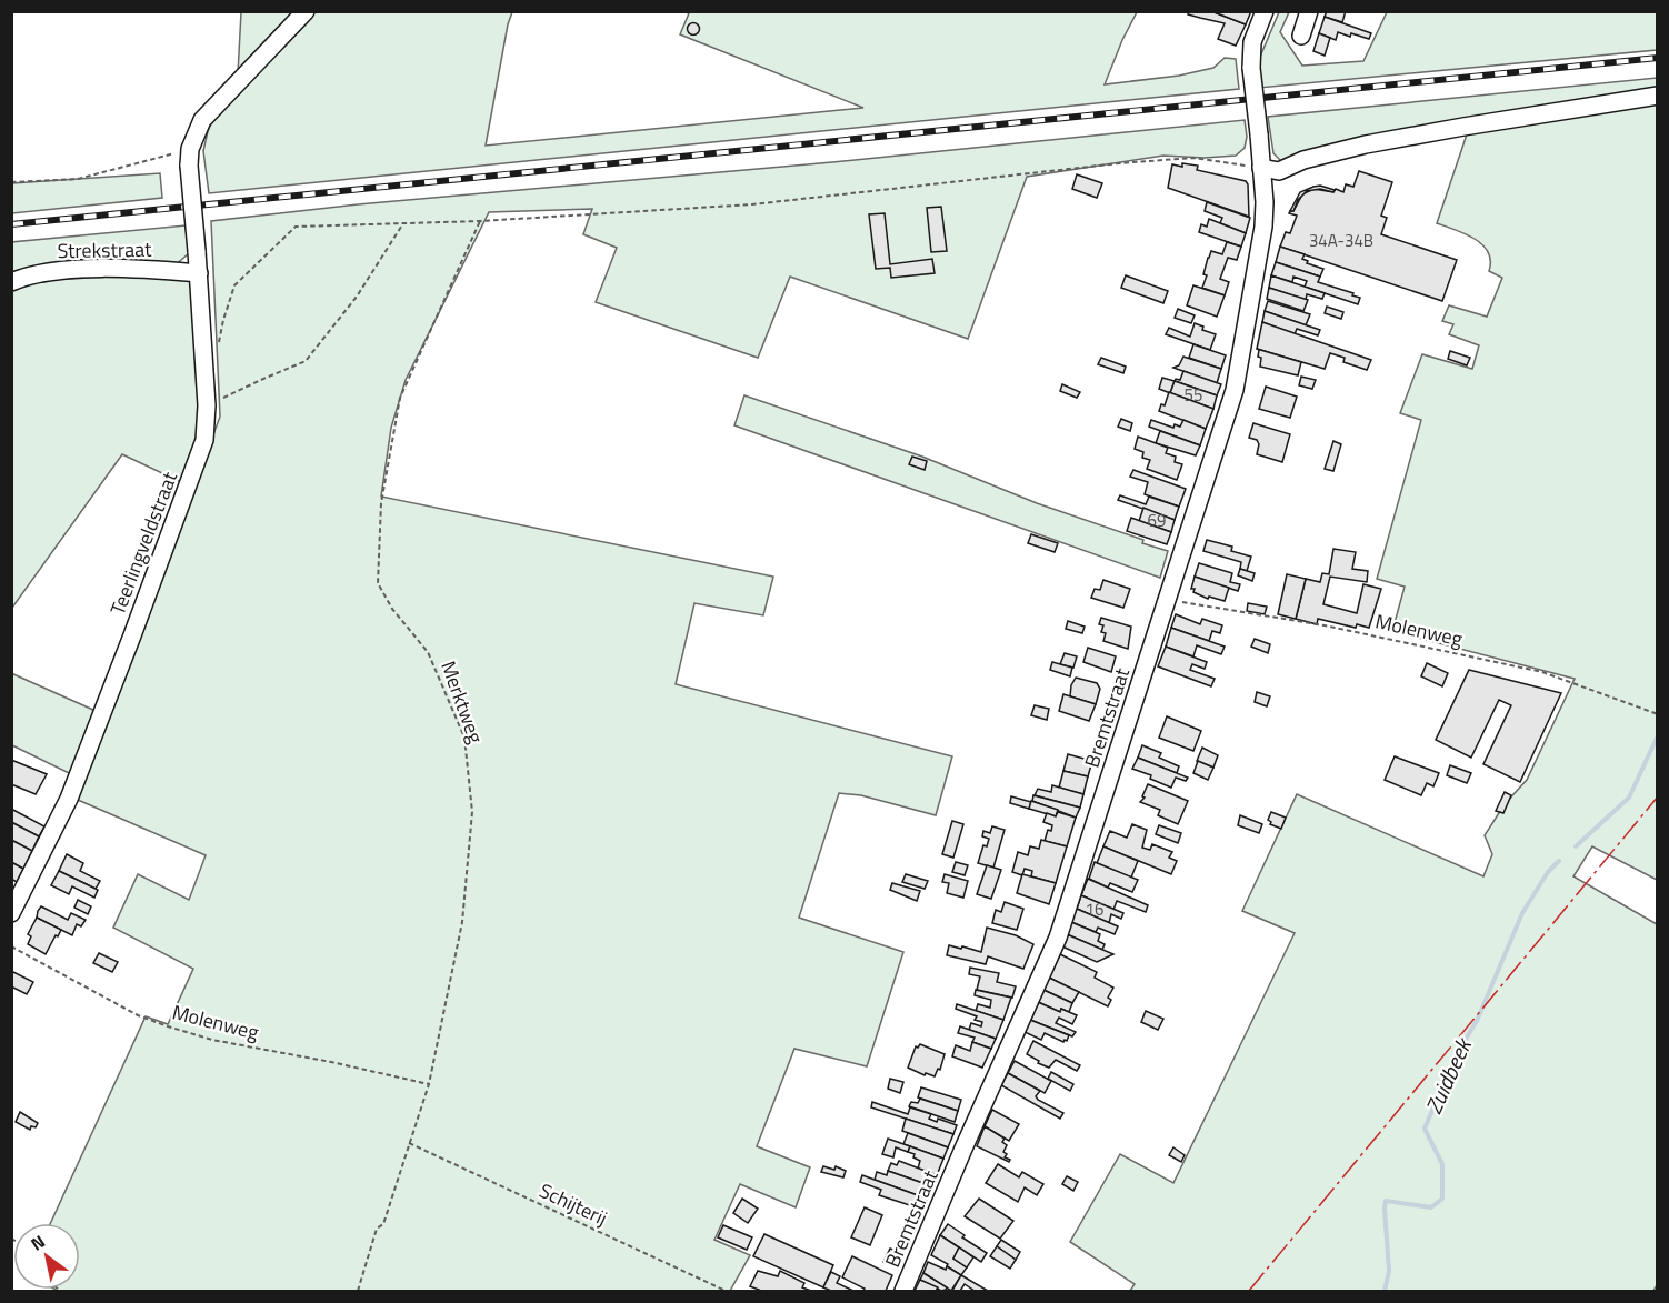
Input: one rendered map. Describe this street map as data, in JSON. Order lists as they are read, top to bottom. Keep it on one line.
{"streets":{"street":["Strekstraat","Teerlingveldstraat","Bremtstraat"],"path":["Molenweg","Merktweg","Schijterij"]},"crossings":[["Strekstraat","Teerlingveldstraat"],["Molenweg","Merktweg"],["Molenweg","Bremtstraat"],["Merktweg","Schijterij"]],"water":["Zuidbeek"],"house_numbers":["34A-34B","55","69","16"],"north":"top left"}
